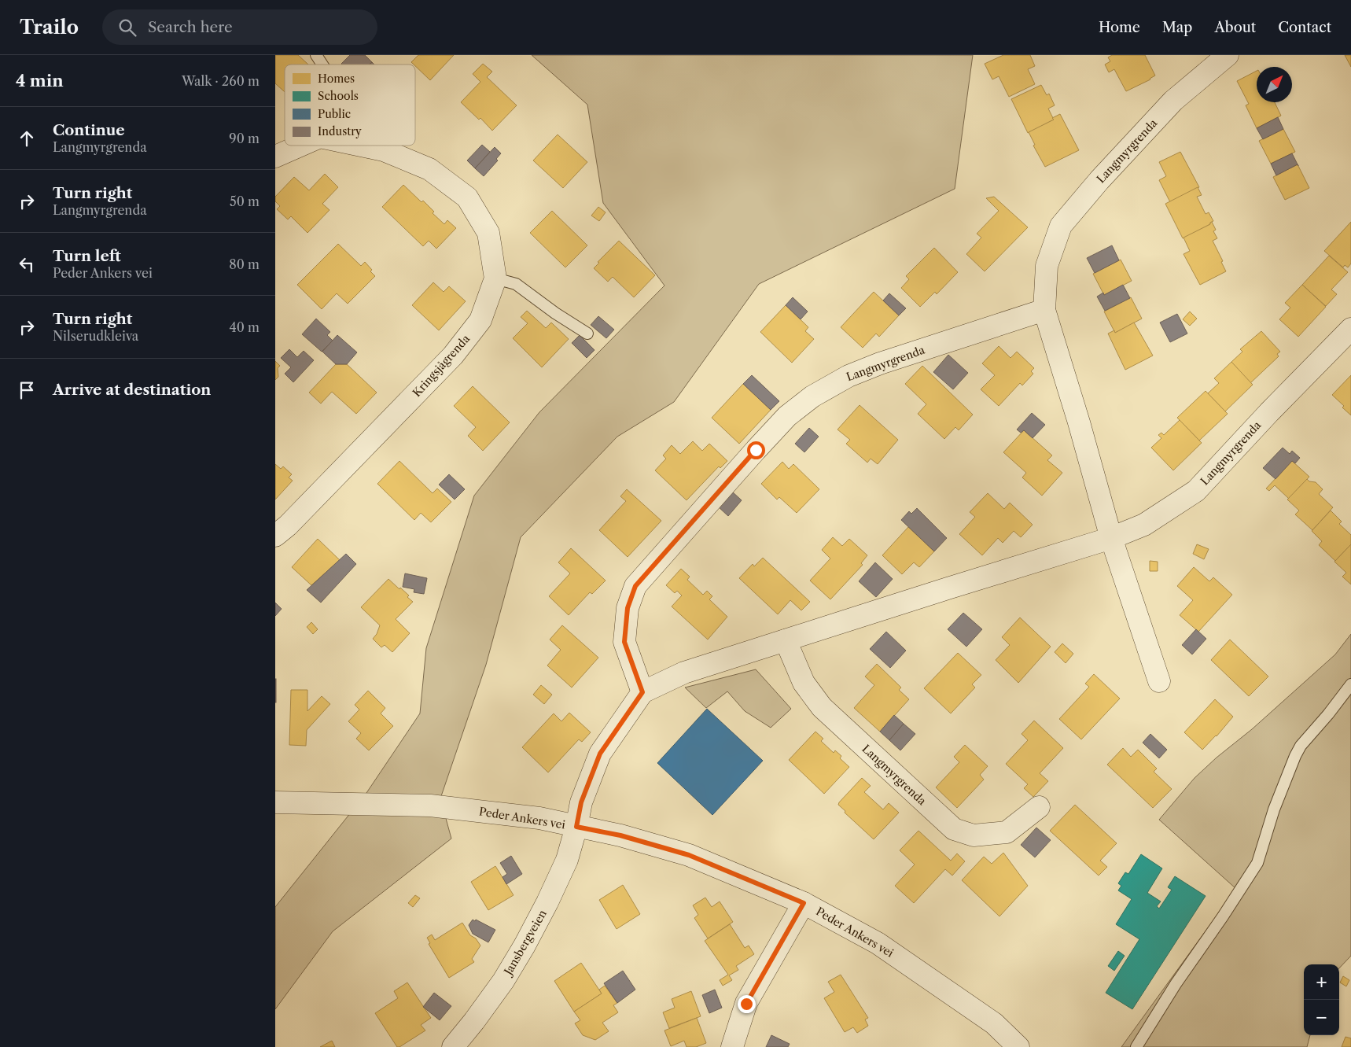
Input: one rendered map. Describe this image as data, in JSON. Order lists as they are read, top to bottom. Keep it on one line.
{"streets":{"street":["Langmyrgrenda","Kringsjågrenda","Peder Ankers vei","Jansbergveien"]},"crossings":[["Peder Ankers vei","Jansbergveien"]],"legend":["Homes","Schools","Public","Industry"],"north":"top right","page":{"header":"Trailo","search":"Search here","nav":["Home","Map","About","Contact"],"heading":["4 min","Walk · 260 m"],"list":[["Continue","Langmyrgrenda","90 m"],["Turn right","Langmyrgrenda","50 m"],["Turn left","Peder Ankers vei","80 m"],["Turn right","Nilserudkleiva","40 m"],"Arrive at destination"],"map_buttons":["+","−"]}}
